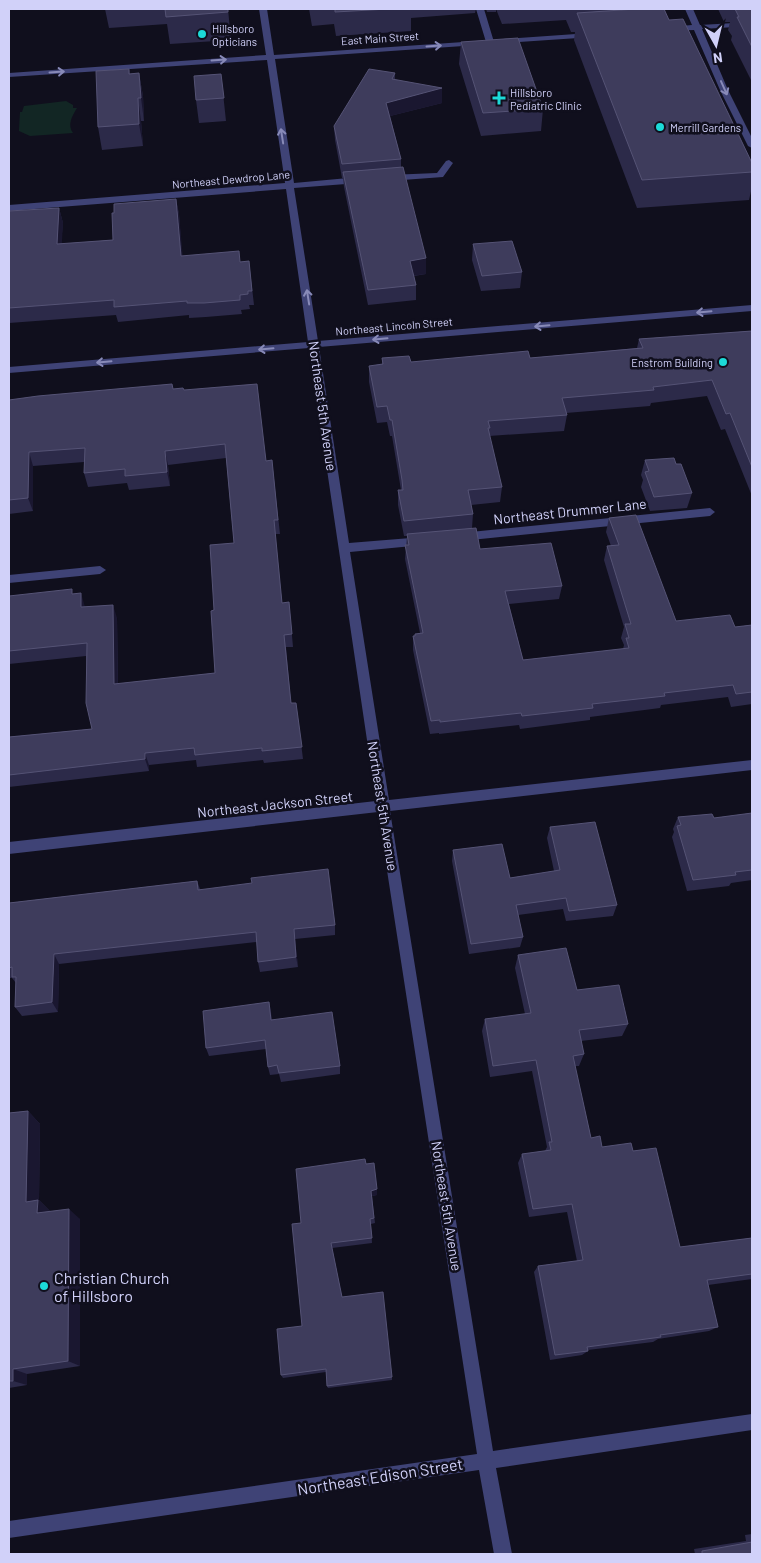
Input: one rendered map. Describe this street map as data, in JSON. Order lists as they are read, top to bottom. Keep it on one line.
{"streets":{"street":["East Main Street","Northeast Dewdrop Lane","Northeast Lincoln Street","Northeast 5th Avenue","Northeast Drummer Lane","Northeast Jackson Street","Northeast Edison Street"]},"crossings":[["East Main Street","Northeast 5th Avenue"],["Northeast Dewdrop Lane","Northeast 5th Avenue"],["Northeast Lincoln Street","Northeast 5th Avenue"],["Northeast 5th Avenue","Northeast Jackson Street"],["Northeast 5th Avenue","Northeast Edison Street"]],"one_way":["East Main Street","Northeast Lincoln Street"],"places":{"other":["Hillsboro Opticians","Merrill Gardens","Enstrom Building","Christian Church of Hillsboro"],"health":["Hillsboro Pediatric Clinic"]},"north":"bottom"}
